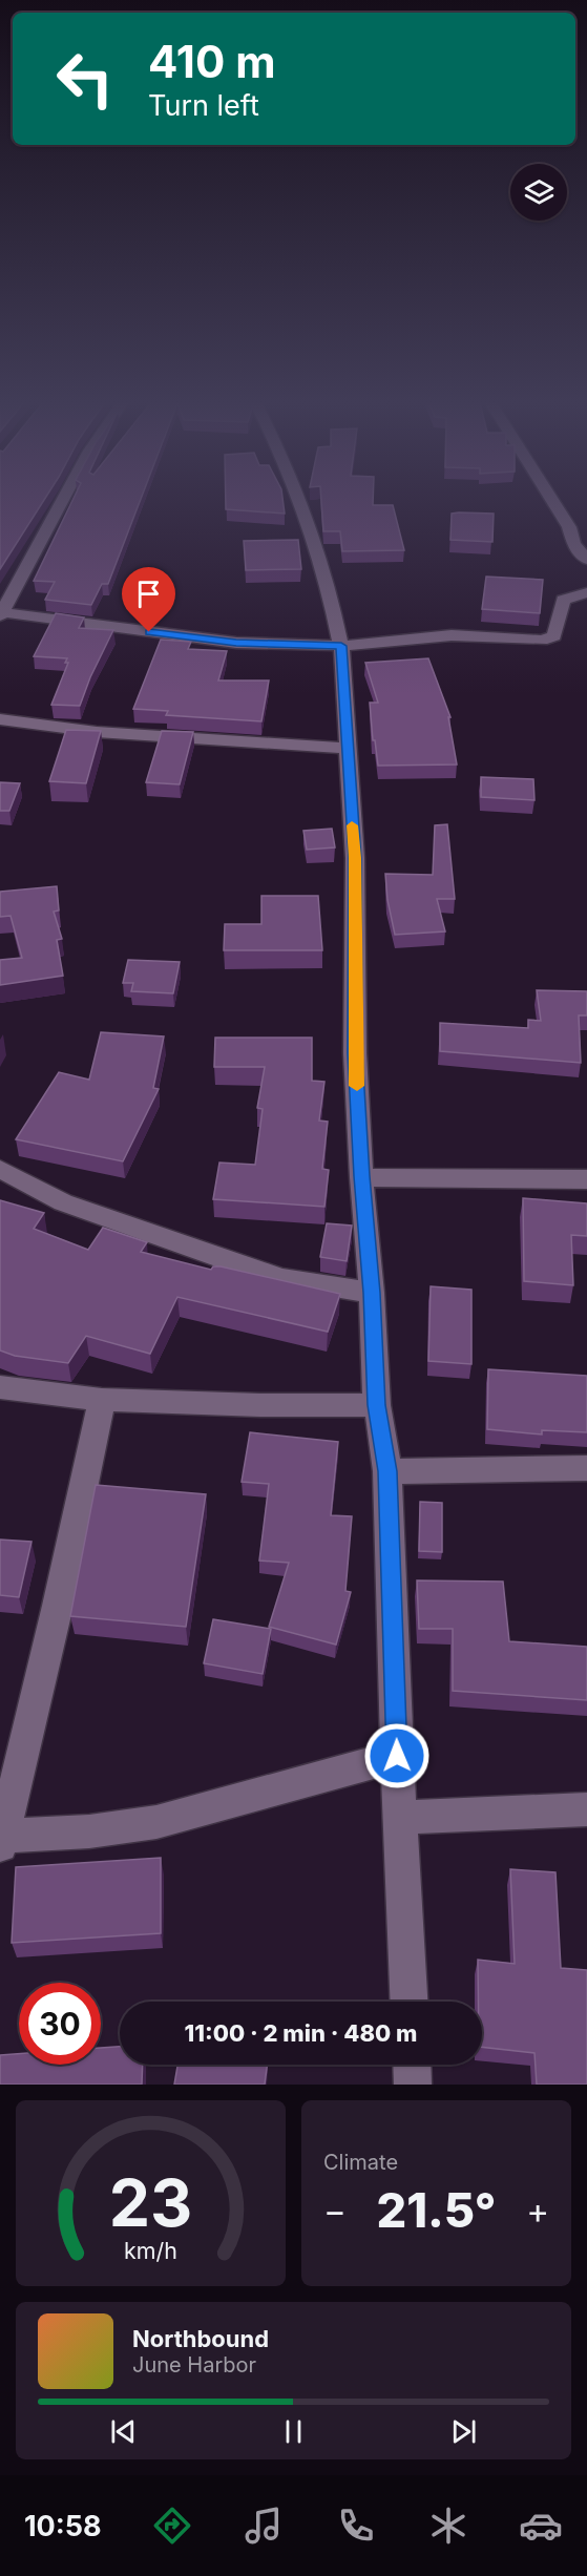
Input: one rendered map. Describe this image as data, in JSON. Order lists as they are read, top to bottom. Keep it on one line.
{"page":{"turn":["410 m","Turn left"],"limit":"30","trip":"11:00 · 2 min · 480 m","tile":"Climate","heat":["−","21.5°","+"],"song":["Northbound","June Harbor"],"tabs":"10:58","gauge":["23","km/h"]}}
